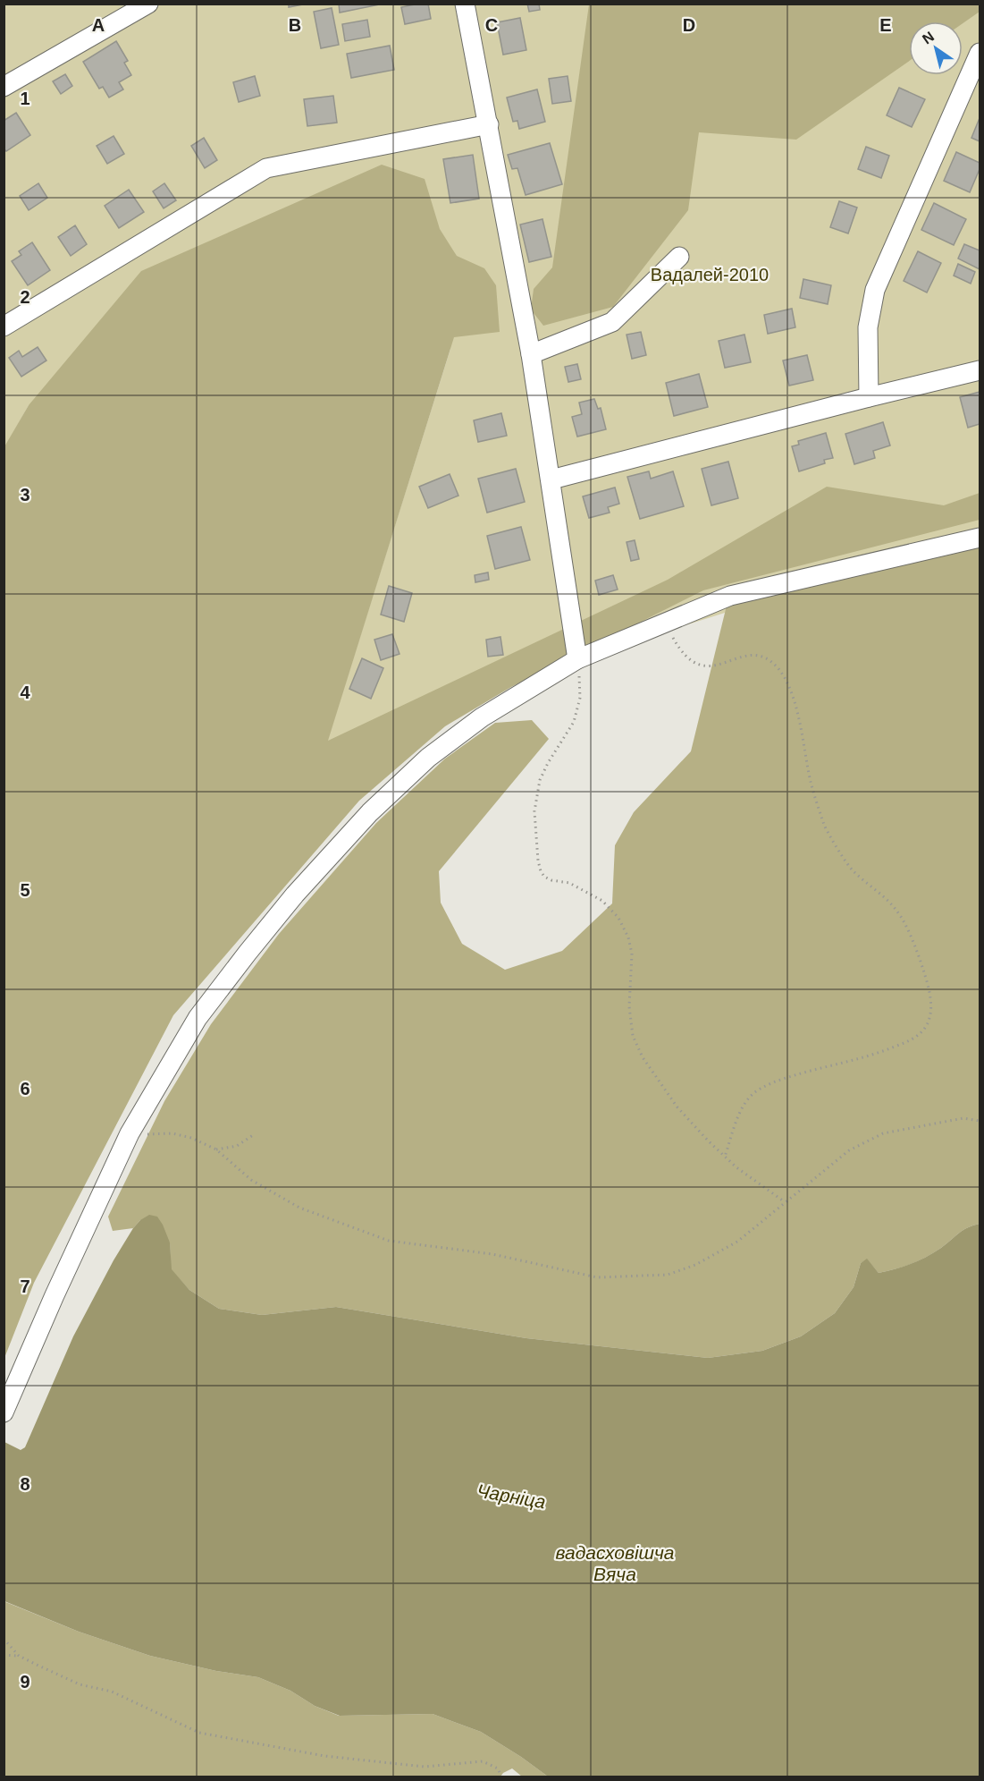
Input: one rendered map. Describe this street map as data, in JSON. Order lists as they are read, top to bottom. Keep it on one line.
{"water":["Чарніца","вадасховішча Вяча"],"parks":["Вадалей-2010"],"north":"top left","grid":{"columns":["A","B","C","D","E"],"rows":["1","2","3","4","5","6","7","8","9"]}}
